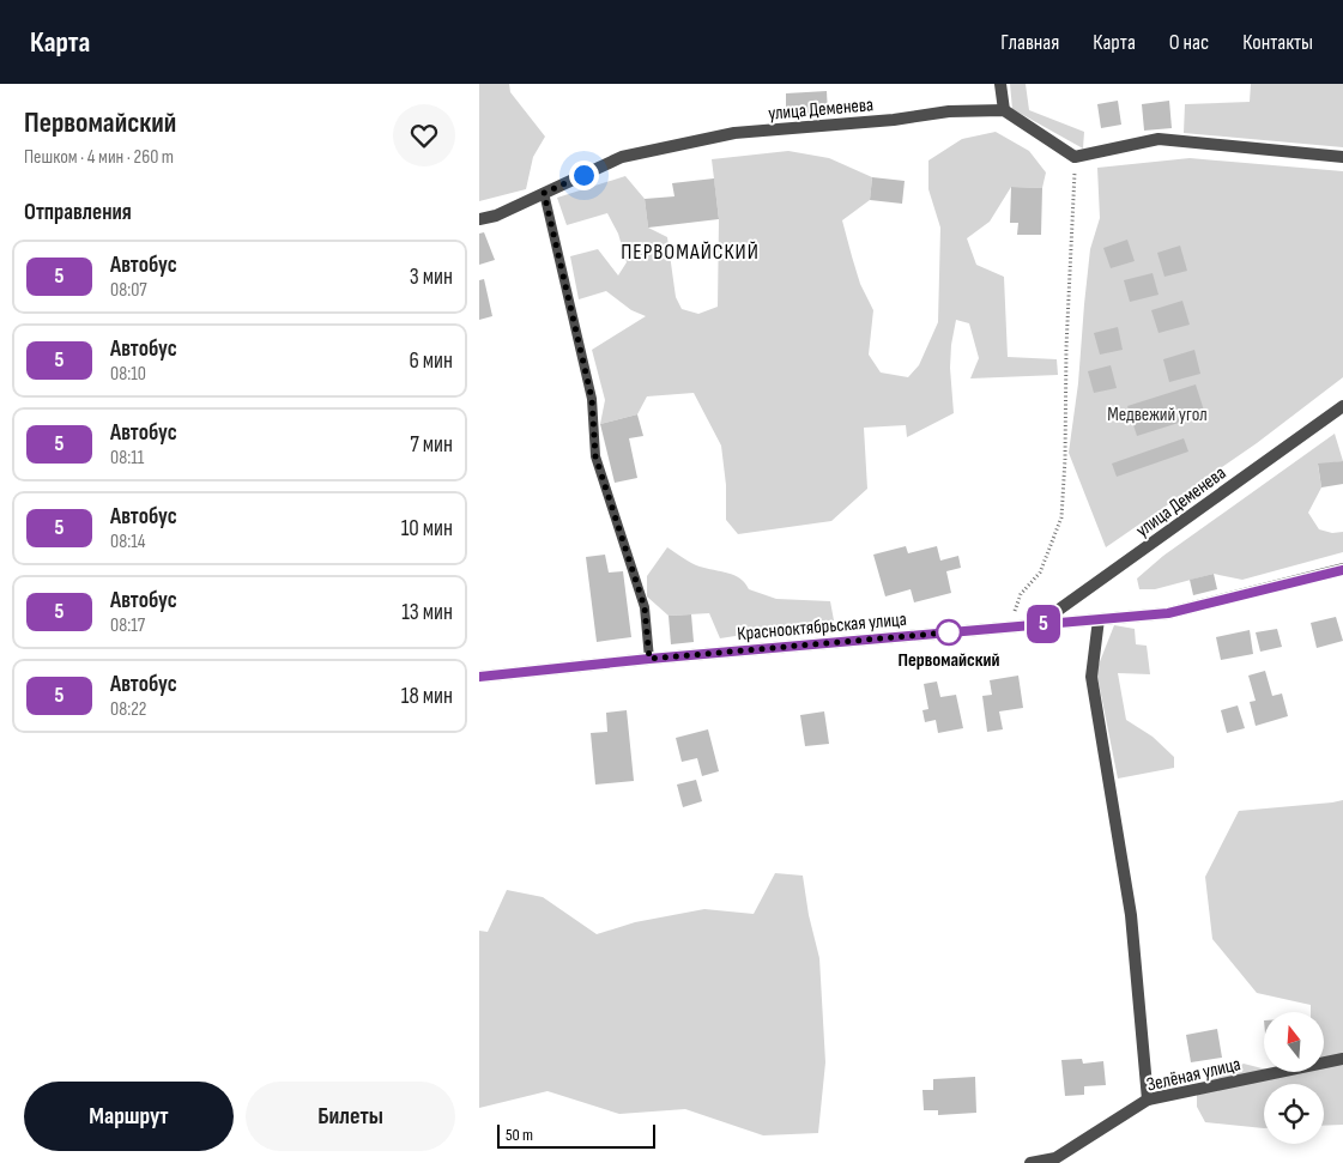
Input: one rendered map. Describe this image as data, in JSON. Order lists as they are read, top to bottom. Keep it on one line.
{"streets":{"street":["улица Деменева","Краснооктябрьская улица","Зелёная улица"]},"crossings":[["улица Деменева","Краснооктябрьская улица"]],"districts":["ПЕРВОМАЙСКИЙ"],"parks":["Медвежий угол"],"places":["Первомайский"],"lines":["bus line 5"],"scale_bar":"50 m","north":"top","page":{"header":"Карта","nav":["Главная","Карта","О нас","Контакты"],"heading":[["Первомайский","Пешком · 4 мин · 260 m"],"Отправления"],"on_map":"5","list":[{"mark":"5","name":"Автобус","note":"08:07","value":"3 мин"},{"mark":"5","name":"Автобус","note":"08:10","value":"6 мин"},{"mark":"5","name":"Автобус","note":"08:11","value":"7 мин"},{"mark":"5","name":"Автобус","note":"08:14","value":"10 мин"},{"mark":"5","name":"Автобус","note":"08:17","value":"13 мин"},{"mark":"5","name":"Автобус","note":"08:22","value":"18 мин"}],"buttons":["Маршрут","Билеты"],"scale":"50 m"}}
